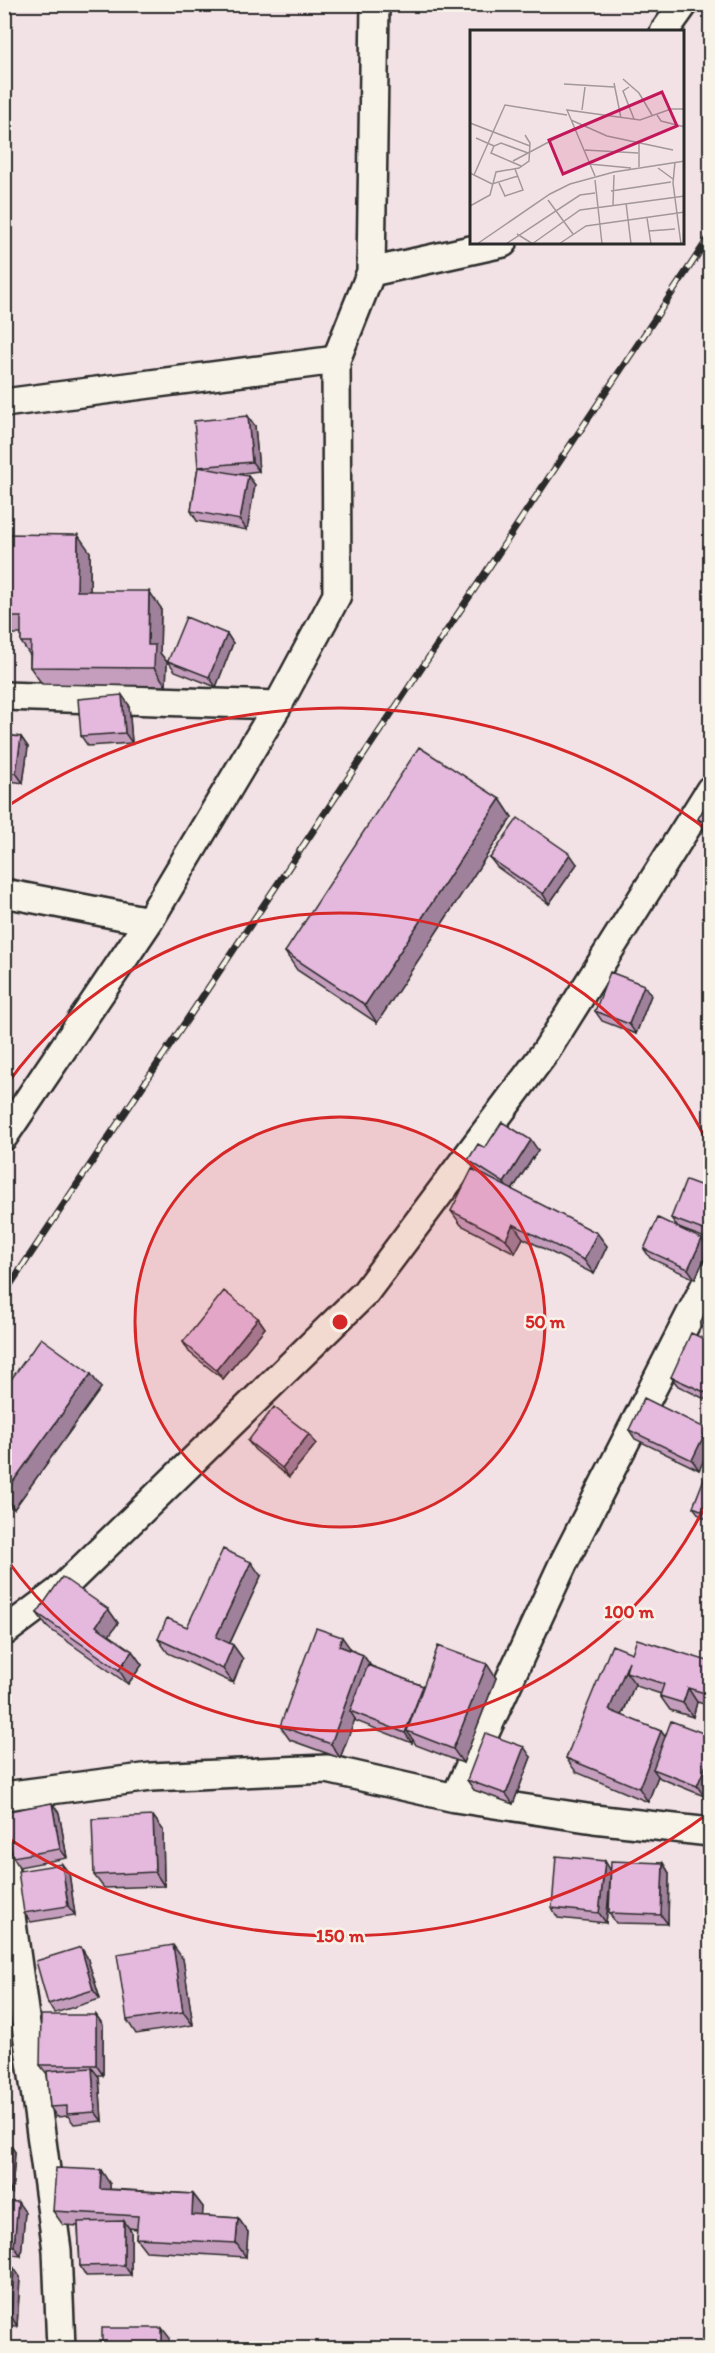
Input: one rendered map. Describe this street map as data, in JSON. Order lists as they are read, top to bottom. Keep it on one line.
{"rings":["50 m","100 m","150 m"]}
